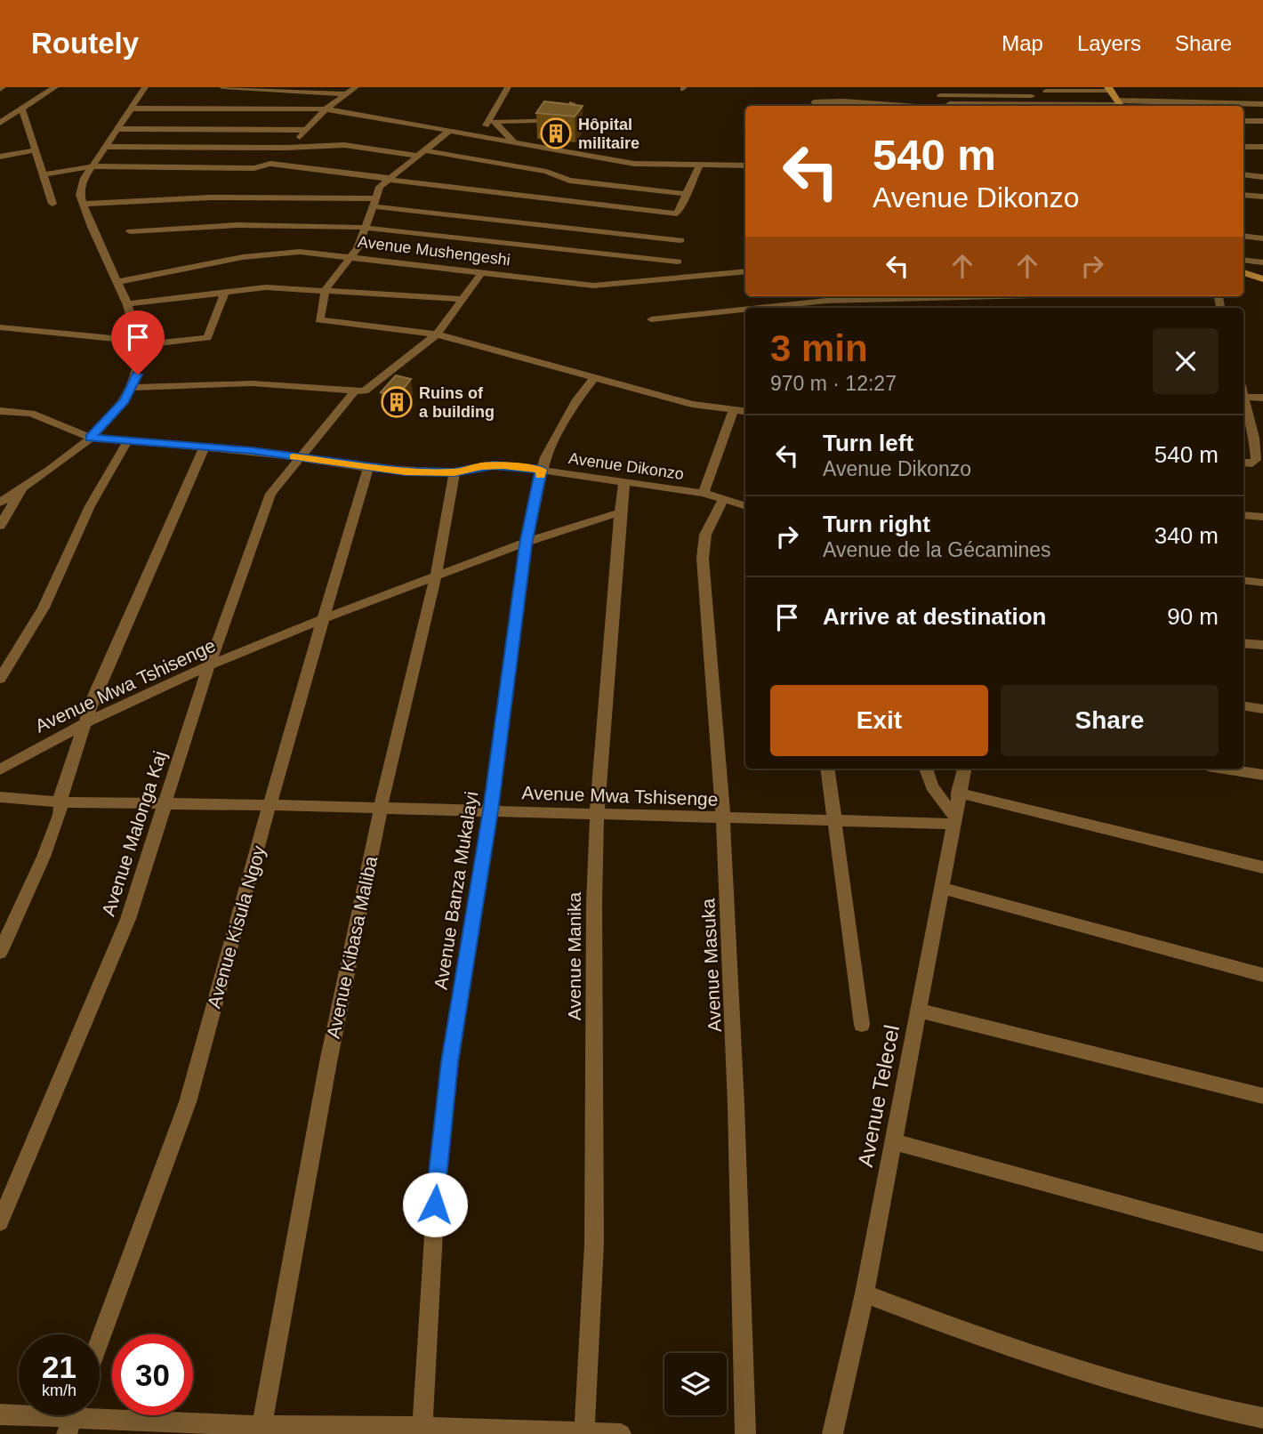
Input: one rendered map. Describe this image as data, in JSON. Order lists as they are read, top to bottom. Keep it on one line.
{"streets":{"street":["Avenue Mushengeshi","Avenue Dikonzo","Avenue Mwa Tshisenge","Avenue Malonga Kaj","Avenue Banza Mukalayi","Avenue Kisula Ngoy","Avenue Kibasa Maliba","Avenue Manika","Avenue Masuka","Avenue Telecel"]},"crossings":[["Avenue Dikonzo","Avenue Malonga Kaj"],["Avenue Dikonzo","Avenue Banza Mukalayi"],["Avenue Dikonzo","Avenue Kisula Ngoy"],["Avenue Dikonzo","Avenue Kibasa Maliba"],["Avenue Dikonzo","Avenue Manika"],["Avenue Dikonzo","Avenue Masuka"],["Avenue Mwa Tshisenge","Avenue Malonga Kaj"],["Avenue Mwa Tshisenge","Avenue Banza Mukalayi"],["Avenue Mwa Tshisenge","Avenue Kisula Ngoy"],["Avenue Mwa Tshisenge","Avenue Kibasa Maliba"],["Avenue Mwa Tshisenge","Avenue Manika"],["Avenue Mwa Tshisenge","Avenue Masuka"],["Avenue Mwa Tshisenge","Avenue Telecel"]],"places":{"building":["Hôpital militaire","Ruins of a building"]},"page":{"header":"Routely","nav":["Map","Layers","Share"],"turn":["540 m","Avenue Dikonzo"],"heading":["3 min","970 m · 12:27"],"list":[{"name":"Turn left","note":"Avenue Dikonzo","value":"540 m"},{"name":"Turn right","note":"Avenue de la Gécamines","value":"340 m"},{"name":"Arrive at destination","value":"90 m"}],"buttons":["Exit","Share"],"speed":"21 km/h","limit":"30"}}
